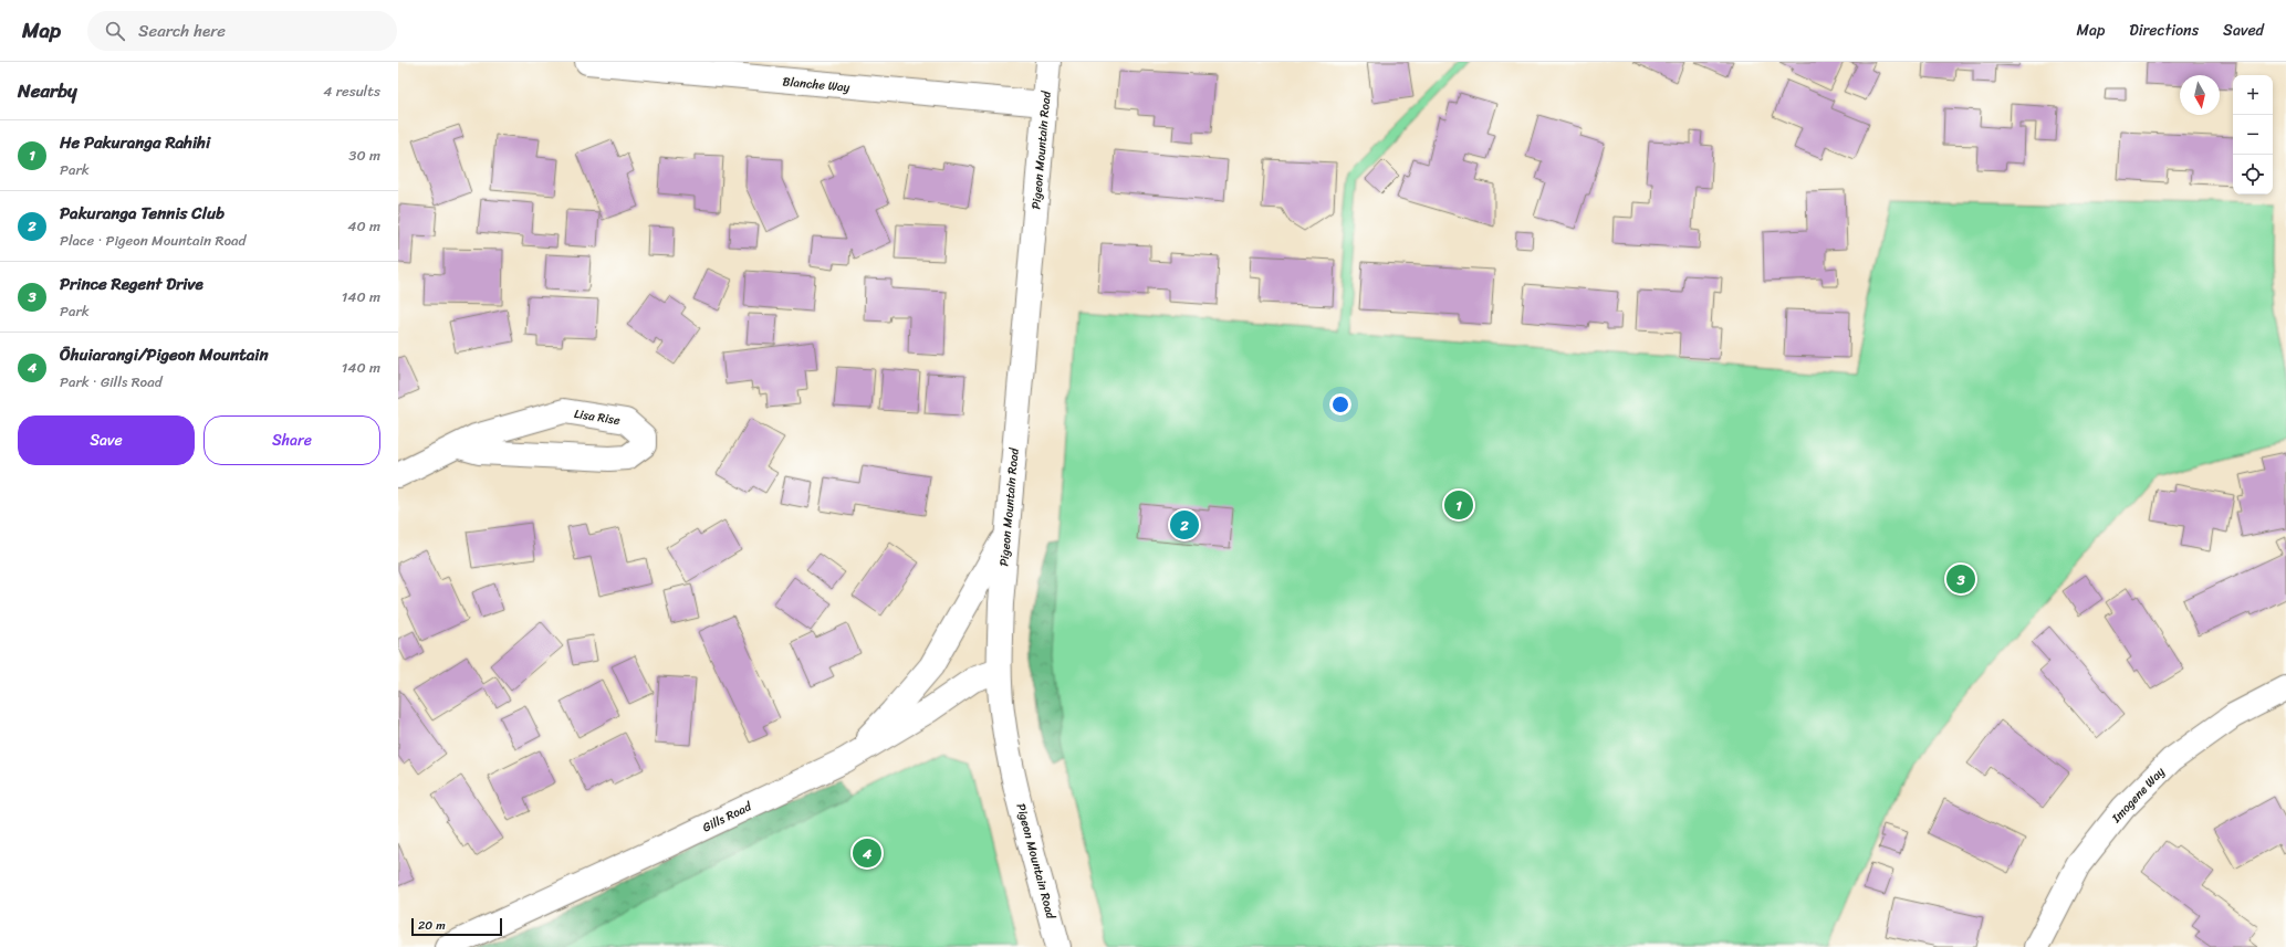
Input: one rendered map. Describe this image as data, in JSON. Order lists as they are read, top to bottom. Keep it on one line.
{"streets":{"street":["Blanche Way","Pigeon Mountain Road","Lisa Rise","Imogene Way","Gills Road"]},"crossings":[["Blanche Way","Pigeon Mountain Road"],["Pigeon Mountain Road","Gills Road"]],"scale_bar":"20 m","north":"bottom","page":{"header":"Map","search":"Search here","nav":["Map","Directions","Saved"],"heading":["Nearby","4 results"],"map_buttons":["+","−"],"list":[{"mark":"1","name":"He Pakuranga Rahihi","note":"Park","value":"30 m"},{"mark":"2","name":"Pakuranga Tennis Club","note":"Place · Pigeon Mountain Road","value":"40 m"},{"mark":"3","name":"Prince Regent Drive","note":"Park","value":"140 m"},{"mark":"4","name":"Ōhuiarangi/Pigeon Mountain","note":"Park · Gills Road","value":"140 m"}],"buttons":["Save","Share"],"pins":["1","2","3","4"],"scale":"20 m"}}
